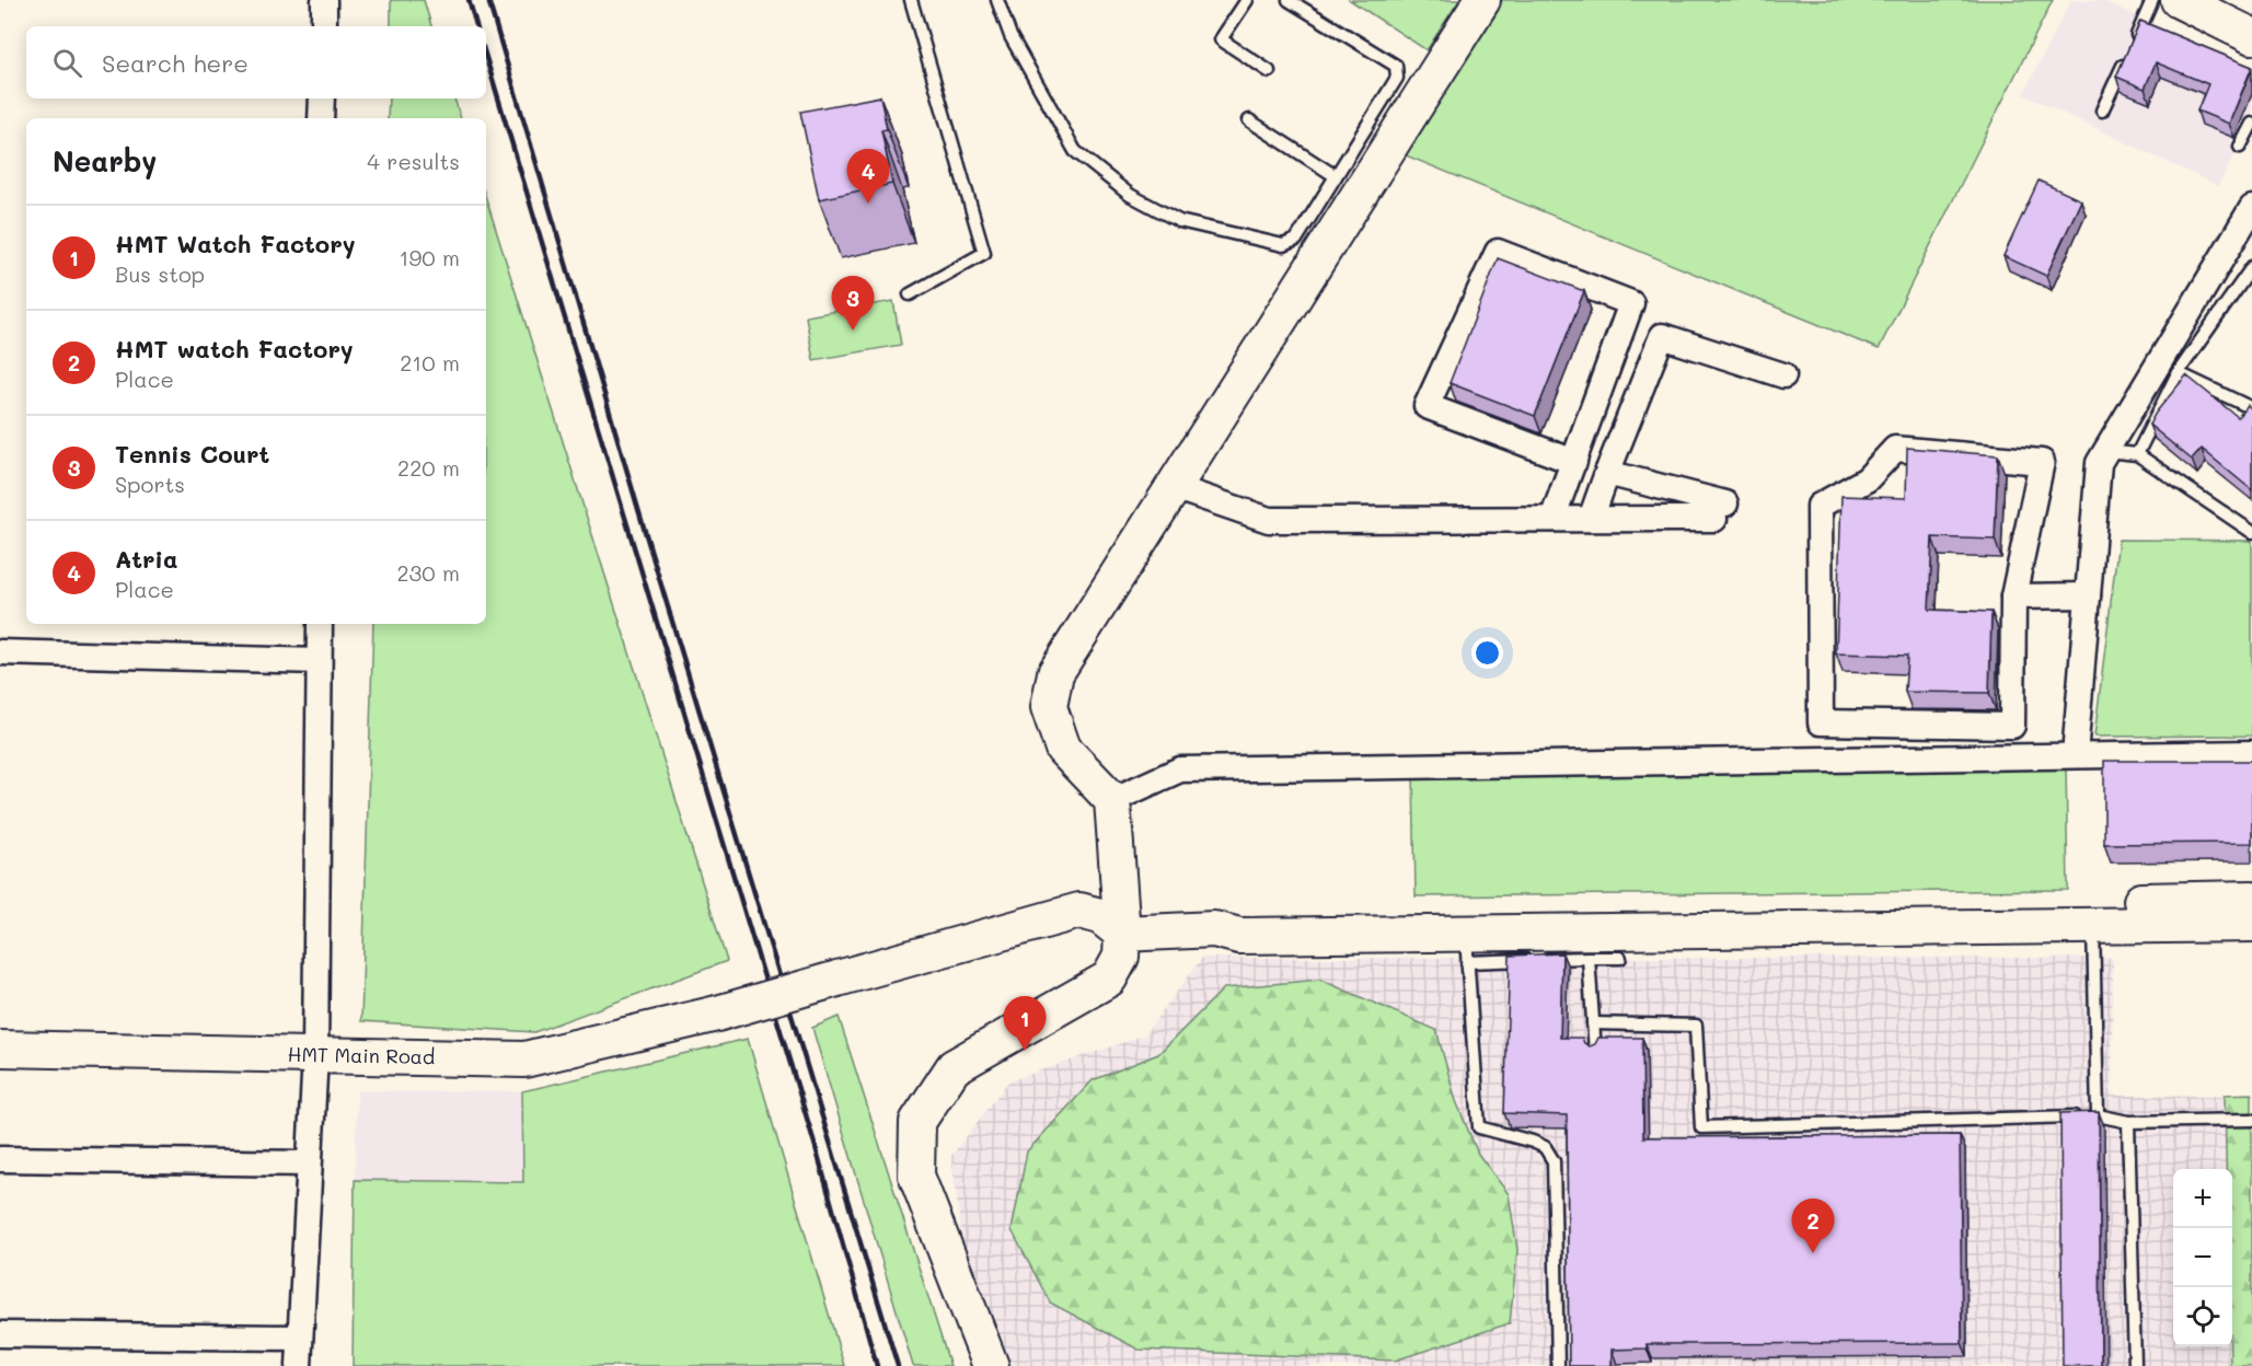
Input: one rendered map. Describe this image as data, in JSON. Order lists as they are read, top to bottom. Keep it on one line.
{"streets":{"street":["HMT Main Road"]},"page":{"search":"Search here","heading":["Nearby","4 results"],"pins":["4","3","1","2"],"list":[{"mark":"1","name":"HMT Watch Factory","note":"Bus stop","value":"190 m"},{"mark":"2","name":"HMT watch Factory","note":"Place","value":"210 m"},{"mark":"3","name":"Tennis Court","note":"Sports","value":"220 m"},{"mark":"4","name":"Atria","note":"Place","value":"230 m"}],"map_buttons":["+","−"]}}
